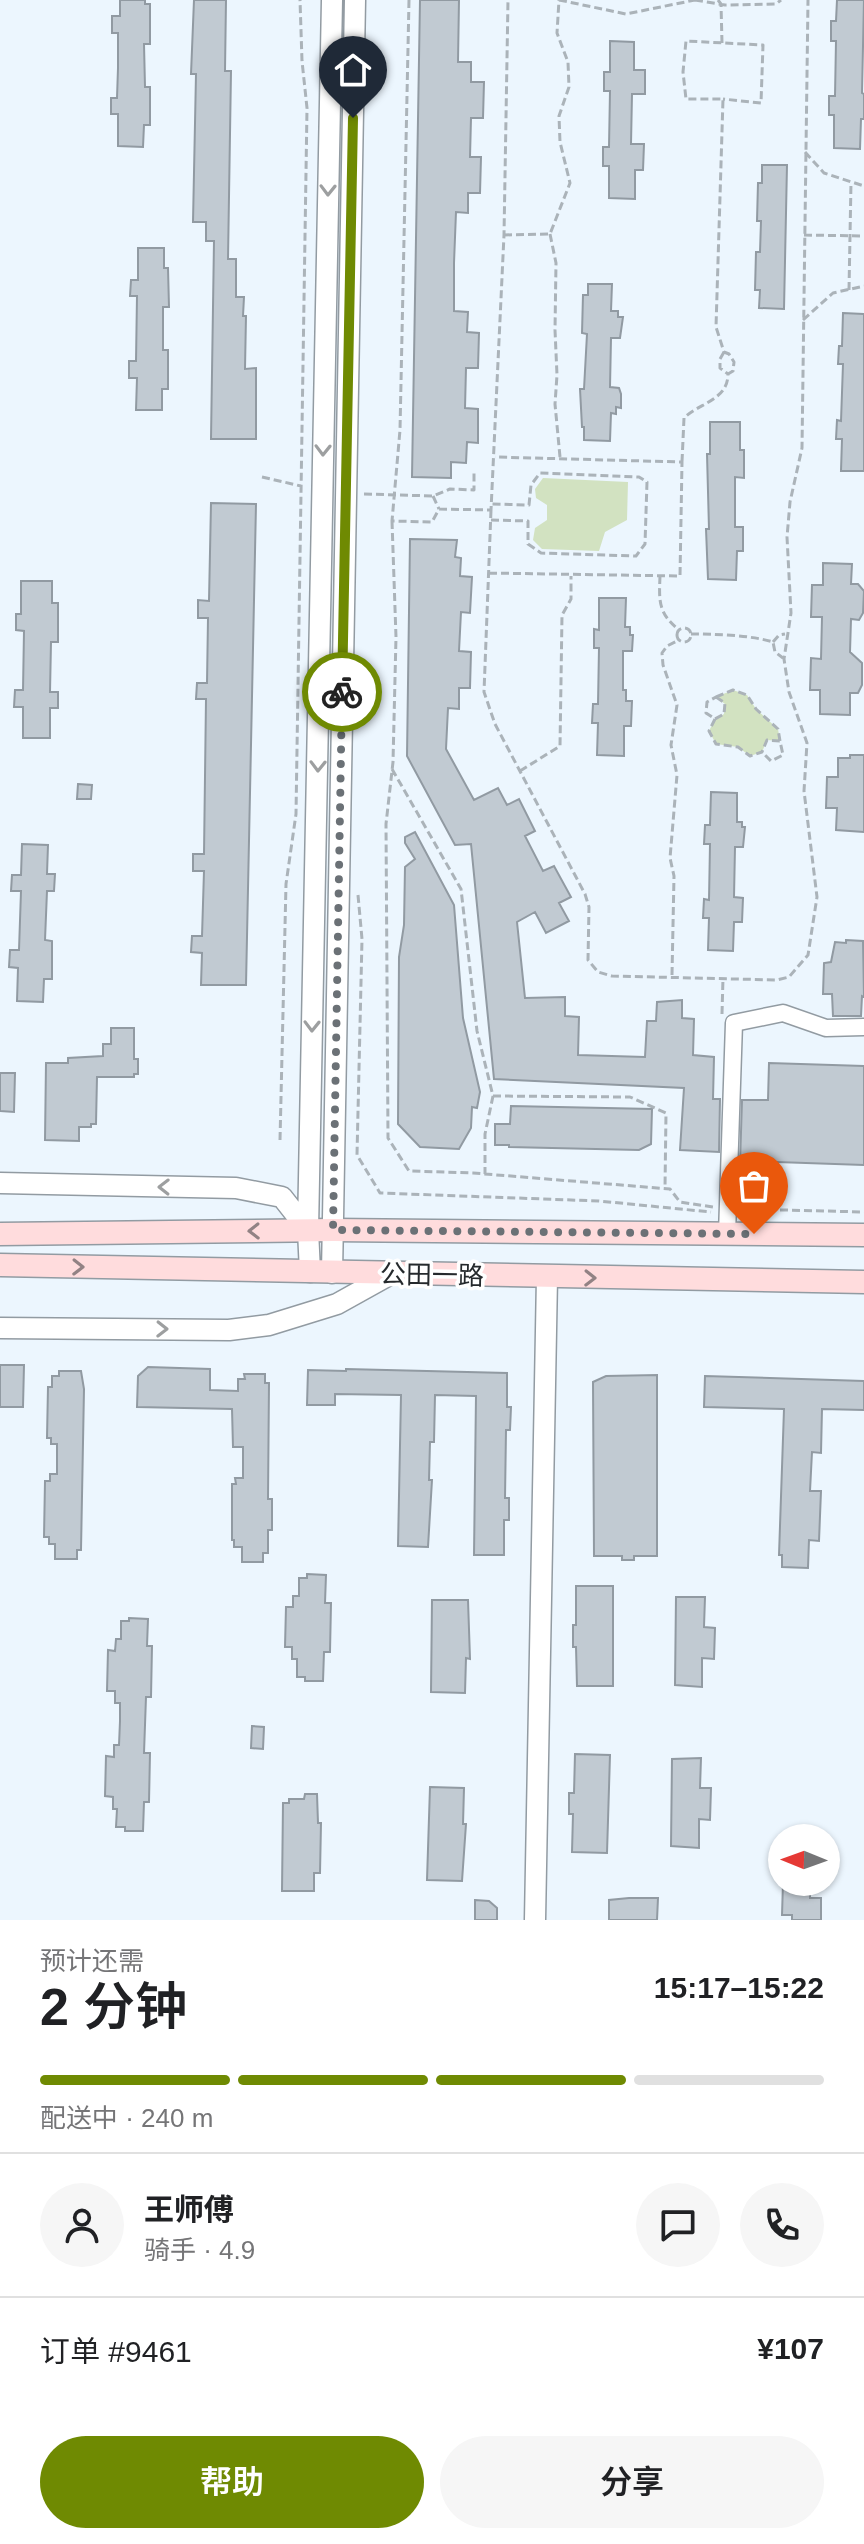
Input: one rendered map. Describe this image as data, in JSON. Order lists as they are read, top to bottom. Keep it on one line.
{"streets":{"main road":["公田一路"]},"north":"left","page":{"heading":["2 分钟","预计还需","15:17–15:22"],"panel":["王师傅","骑手 · 4.9","订单 #9461","¥107"],"bar":"配送中 · 240 m","buttons":["帮助","分享"]}}
